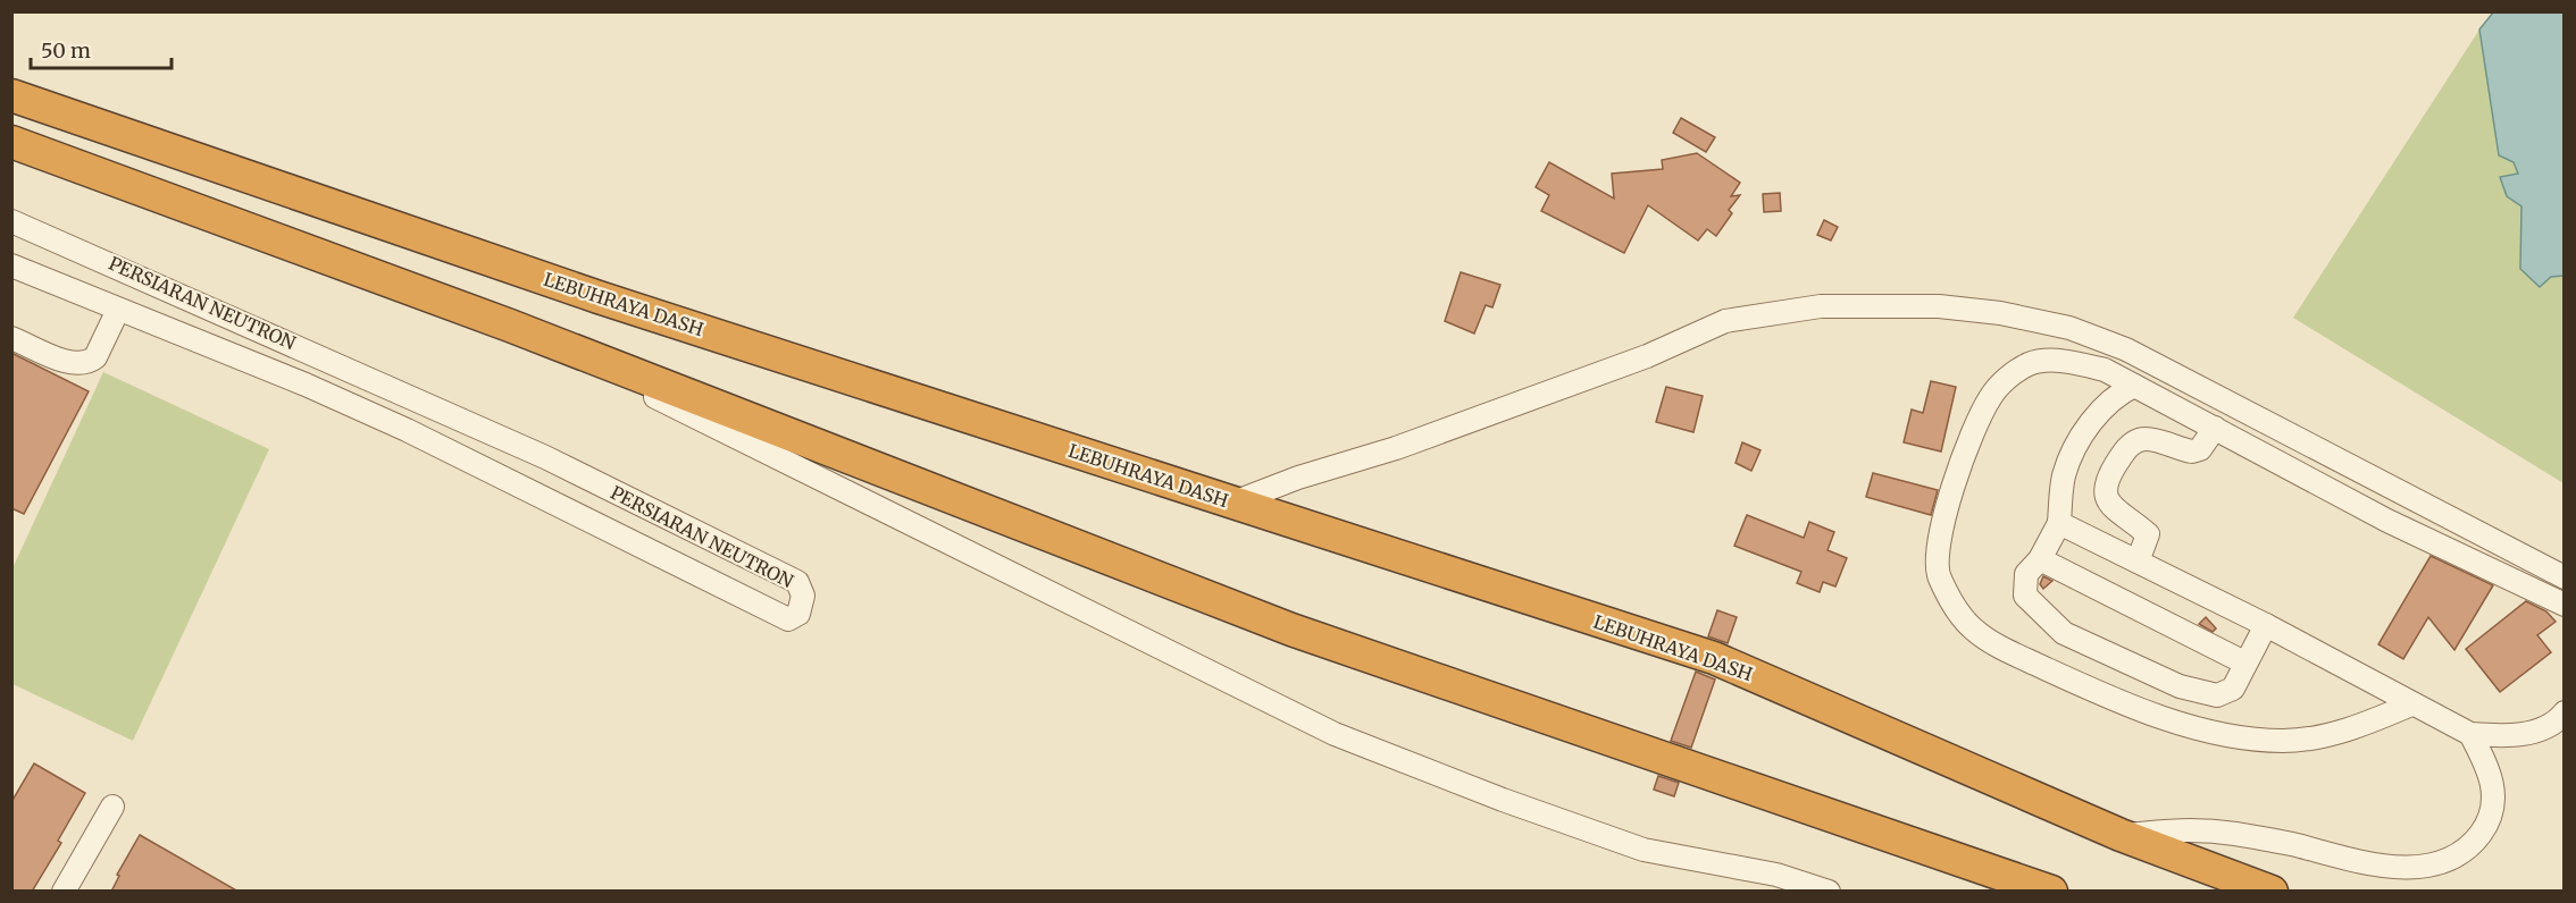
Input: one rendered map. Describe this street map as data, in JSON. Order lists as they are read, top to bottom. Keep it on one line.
{"streets":{"highway":["LEBUHRAYA DASH"],"street":["PERSIARAN NEUTRON"]},"scale_bar":"50 m"}
